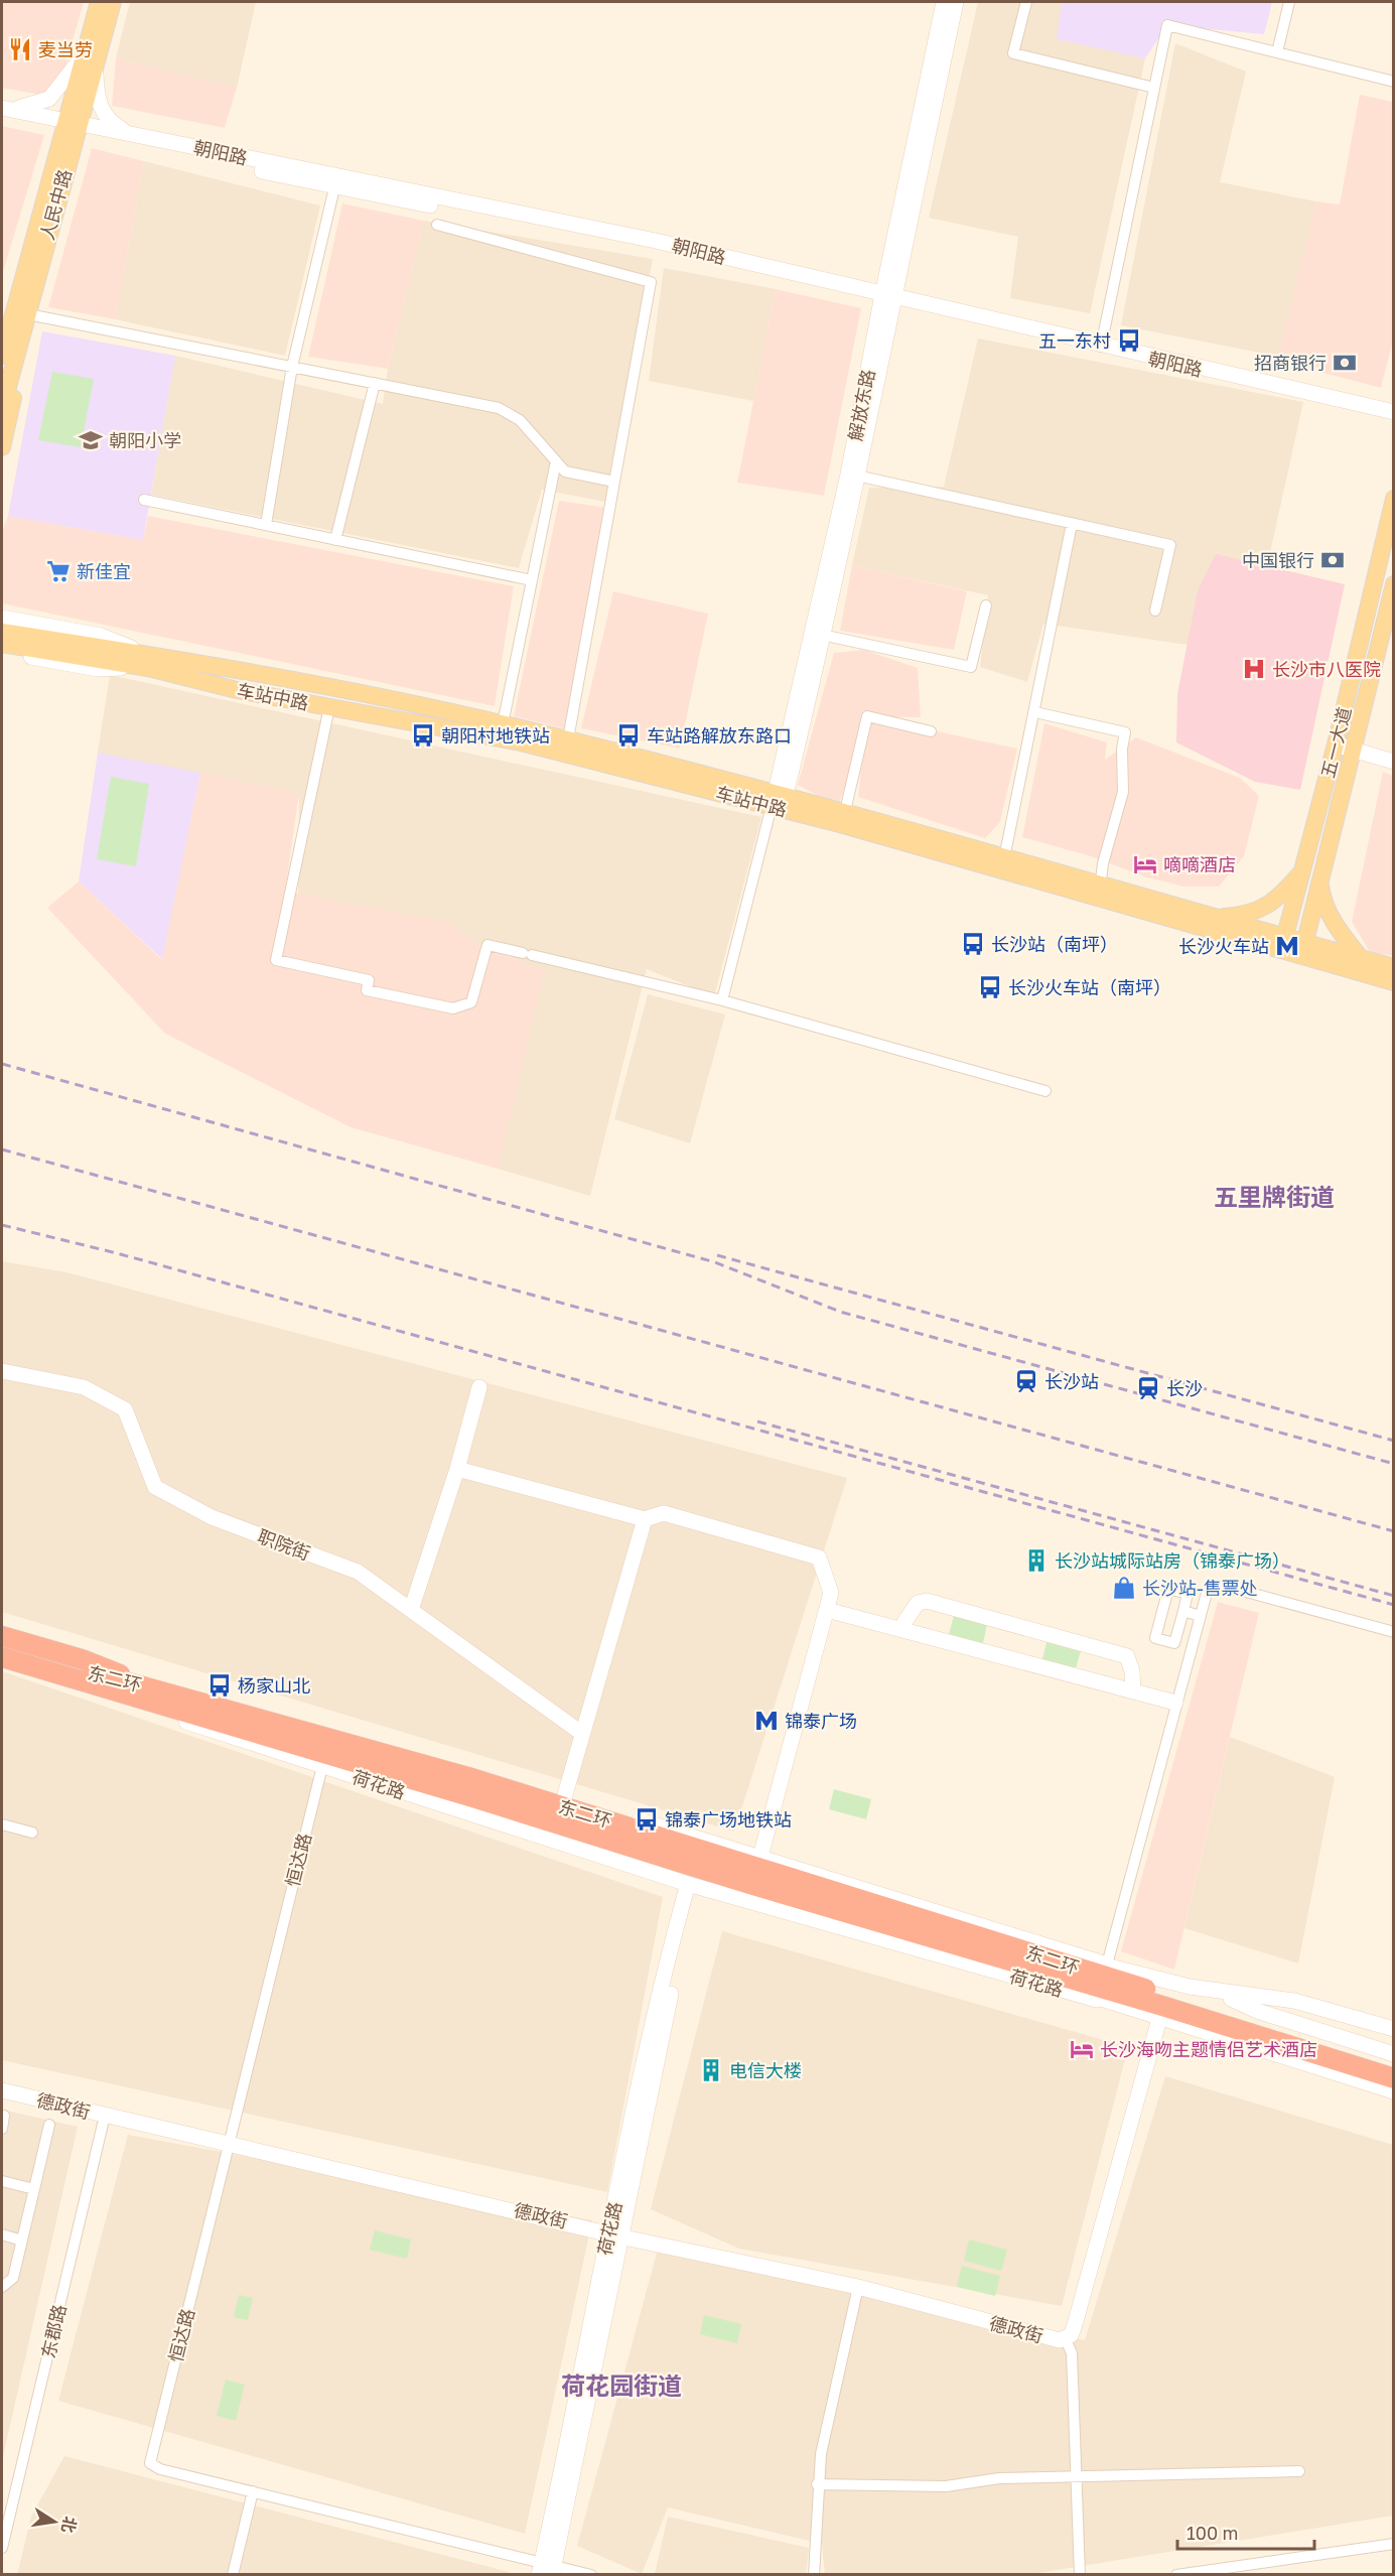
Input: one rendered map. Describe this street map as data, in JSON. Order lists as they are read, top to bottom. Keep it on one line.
{"streets":{"highway":["东二环"],"main road":["人民中路","车站中路","五一大道"],"street":["朝阳路","解放东路","职院街","荷花路","恒达路","德政街","东郡路"]},"crossings":[["朝阳路","人民中路"],["朝阳路","解放东路"],["解放东路","车站中路"],["车站中路","五一大道"],["东二环","荷花路"],["荷花路","恒达路"],["荷花路","德政街"],["恒达路","德政街"],["德政街","东郡路"]],"districts":["五里牌街道","荷花园街道"],"places":{"restaurant":["麦当劳"],"bus stop":["五一东村","朝阳村地铁站","车站路解放东路口","长沙站（南坪）","长沙火车站（南坪）","杨家山北","锦泰广场地铁站"],"bank":["招商银行","中国银行"],"school or university":["朝阳小学"],"supermarket":["新佳宜"],"hospital":["长沙市八医院"],"hotel":["嘀嘀酒店","长沙海吻主题情侣艺术酒店"],"metro station":["长沙火车站","锦泰广场"],"station":["长沙站","长沙"],"building":["长沙站城际站房（锦泰广场）","电信大楼"],"shop":["长沙站-售票处"]},"scale_bar":"100 m","north":"right"}
